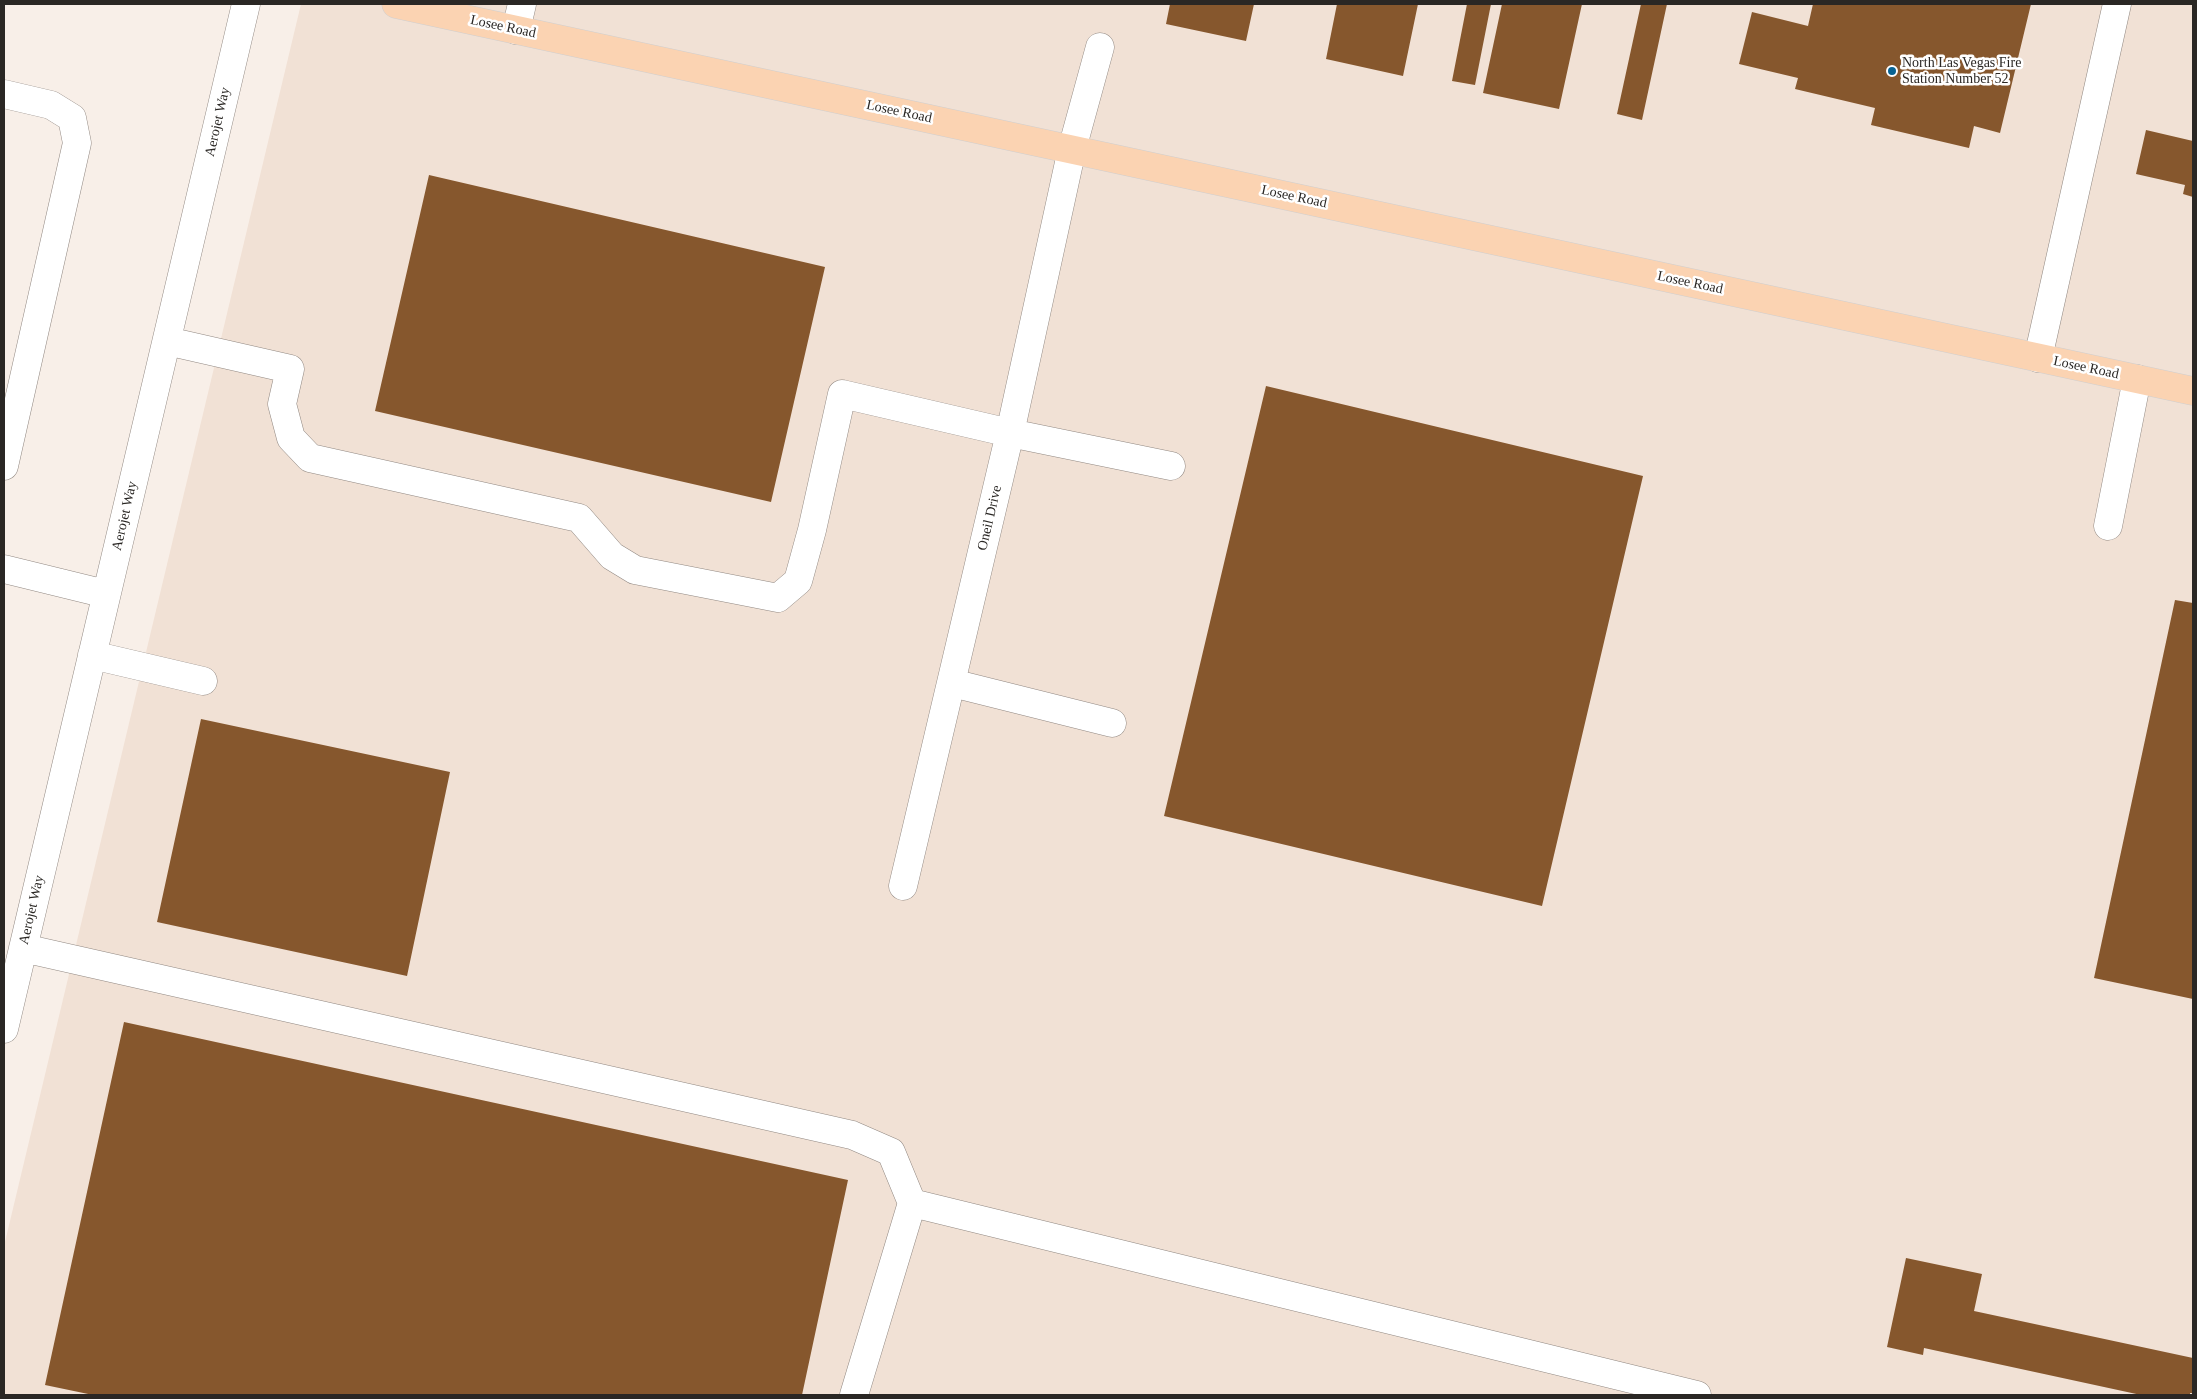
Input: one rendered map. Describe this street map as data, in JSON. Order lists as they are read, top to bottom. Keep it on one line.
{"streets":{"main road":["Losee Road"],"street":["Aerojet Way","Oneil Drive"]},"crossings":[["Losee Road","Oneil Drive"]],"places":["North Las Vegas Fire Station Number 52"]}
